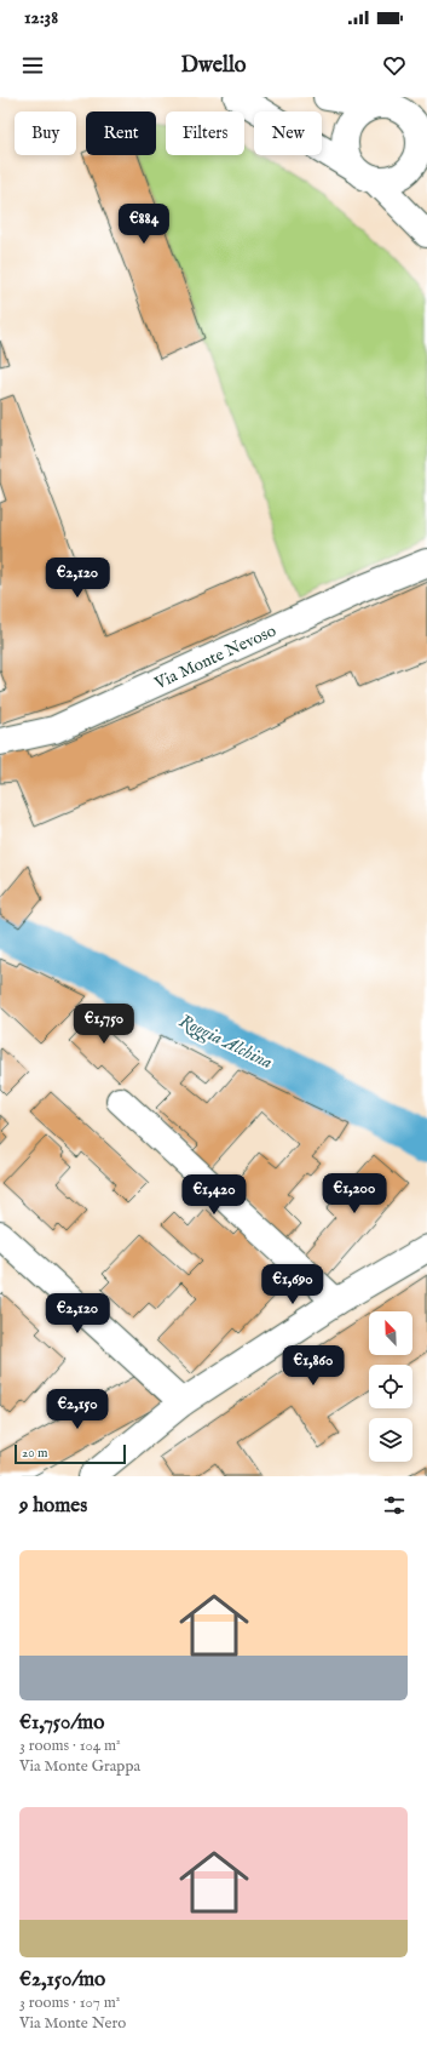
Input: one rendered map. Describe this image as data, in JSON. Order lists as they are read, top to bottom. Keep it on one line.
{"streets":{"street":["Via Monte Nevoso"]},"water":["Roggia Alchina"],"scale_bar":"20 m","north":"top left","page":{"status":"12:38","header":"Dwello","chip":["Buy","Rent","Filters","New"],"price":["€884","€2,120","€1,750","€1,200","€1,420","€1,690","€2,120","€1,860","€2,150"],"scale":"20 m","heading":"9 homes","list":[{"name":"€1,750/mo","note":"3 rooms · 104 m² · Via Monte Grappa"},{"name":"€2,150/mo","note":"3 rooms · 107 m² · Via Monte Nero"}]}}
